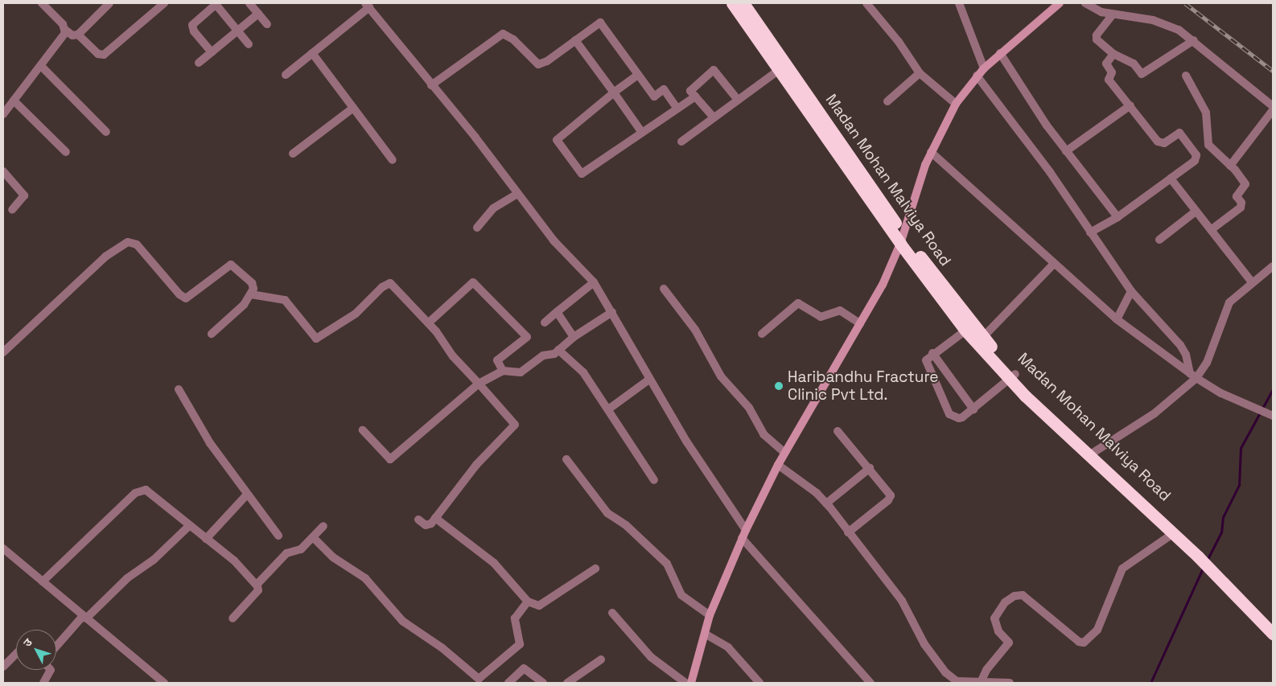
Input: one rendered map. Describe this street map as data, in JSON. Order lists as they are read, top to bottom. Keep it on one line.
{"streets":{"highway":["Madan Mohan Malviya Road"]},"places":["Haribandhu Fracture Clinic Pvt Ltd."],"north":"top left"}
